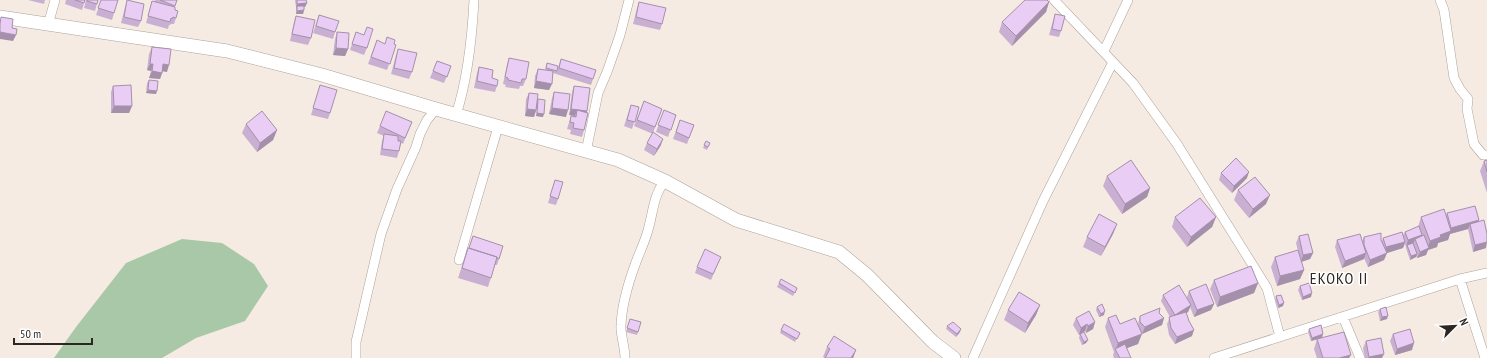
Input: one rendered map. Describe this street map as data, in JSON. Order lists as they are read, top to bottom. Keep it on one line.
{"districts":["EKOKO II"],"scale_bar":"50 m","north":"top right"}
